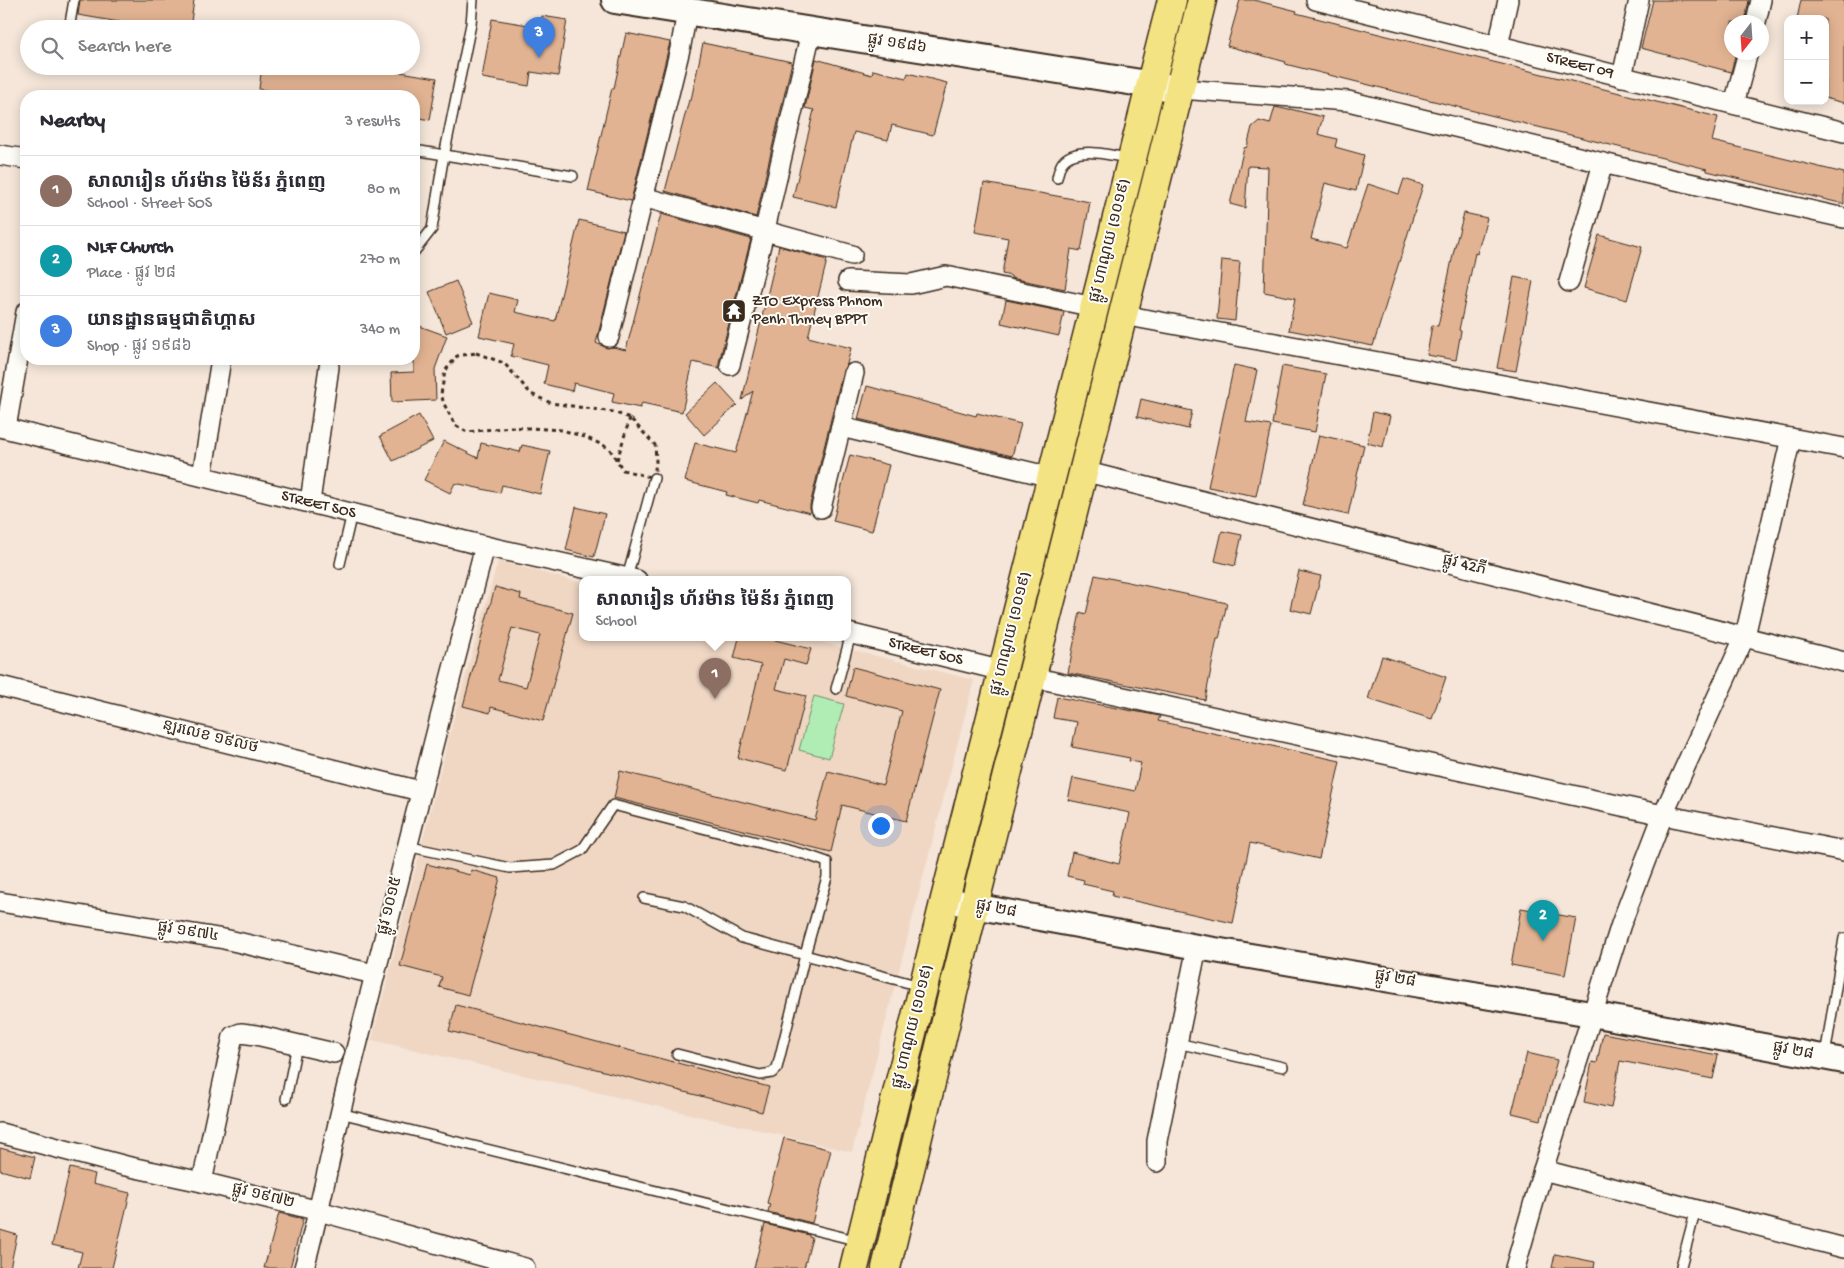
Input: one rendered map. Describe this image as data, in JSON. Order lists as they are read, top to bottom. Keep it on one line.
{"streets":{"main road":["ផ្លូវ ១៩៨៦","ផ្លូវ ហាណូយ (១០១៩)"],"street":["STREET 09","STREET SOS","ផ្លូវ 42ភី","ន្ឡរលេខ ១៩លថ","ផ្លូវ ១០១៥","ផ្លូវ ២៨","ផ្លូវ ១៩៧៤","ផ្លូវ ១៩៧២"]},"crossings":[["ផ្លូវ ១៩៨៦","ផ្លូវ ហាណូយ (១០១៩)"],["ផ្លូវ ហាណូយ (១០១៩)","STREET SOS"],["ផ្លូវ ហាណូយ (១០១៩)","ផ្លូវ 42ភី"],["ផ្លូវ ហាណូយ (១០១៩)","ផ្លូវ ២៨"],["STREET SOS","ផ្លូវ ១០១៥"],["ន្ឡរលេខ ១៩លថ","ផ្លូវ ១០១៥"],["ផ្លូវ ១០១៥","ផ្លូវ ១៩៧៤"],["ផ្លូវ ១០១៥","ផ្លូវ ១៩៧២"]],"places":{"temple":["ZTO Express Phnom Penh Thmey BPPT"]},"north":"bottom","page":{"map_buttons":["+","−"],"pins":["3","1","2"],"search":"Search here","heading":["Nearby","3 results"],"list":[{"mark":"1","name":"សាលារៀន ហ័រម៉ាន ម៉ៃន័រ ភ្នំពេញ","note":"School · Street SOS","value":"80 m"},{"mark":"2","name":"NLF Church","note":"Place · ផ្លូវ ២៨","value":"270 m"},{"mark":"3","name":"យានដ្ឋានធម្មជាតិហ្គាស","note":"Shop · ផ្លូវ ១៩៨៦","value":"340 m"}],"popup":["សាលារៀន ហ័រម៉ាន ម៉ៃន័រ ភ្នំពេញ","School"]}}
